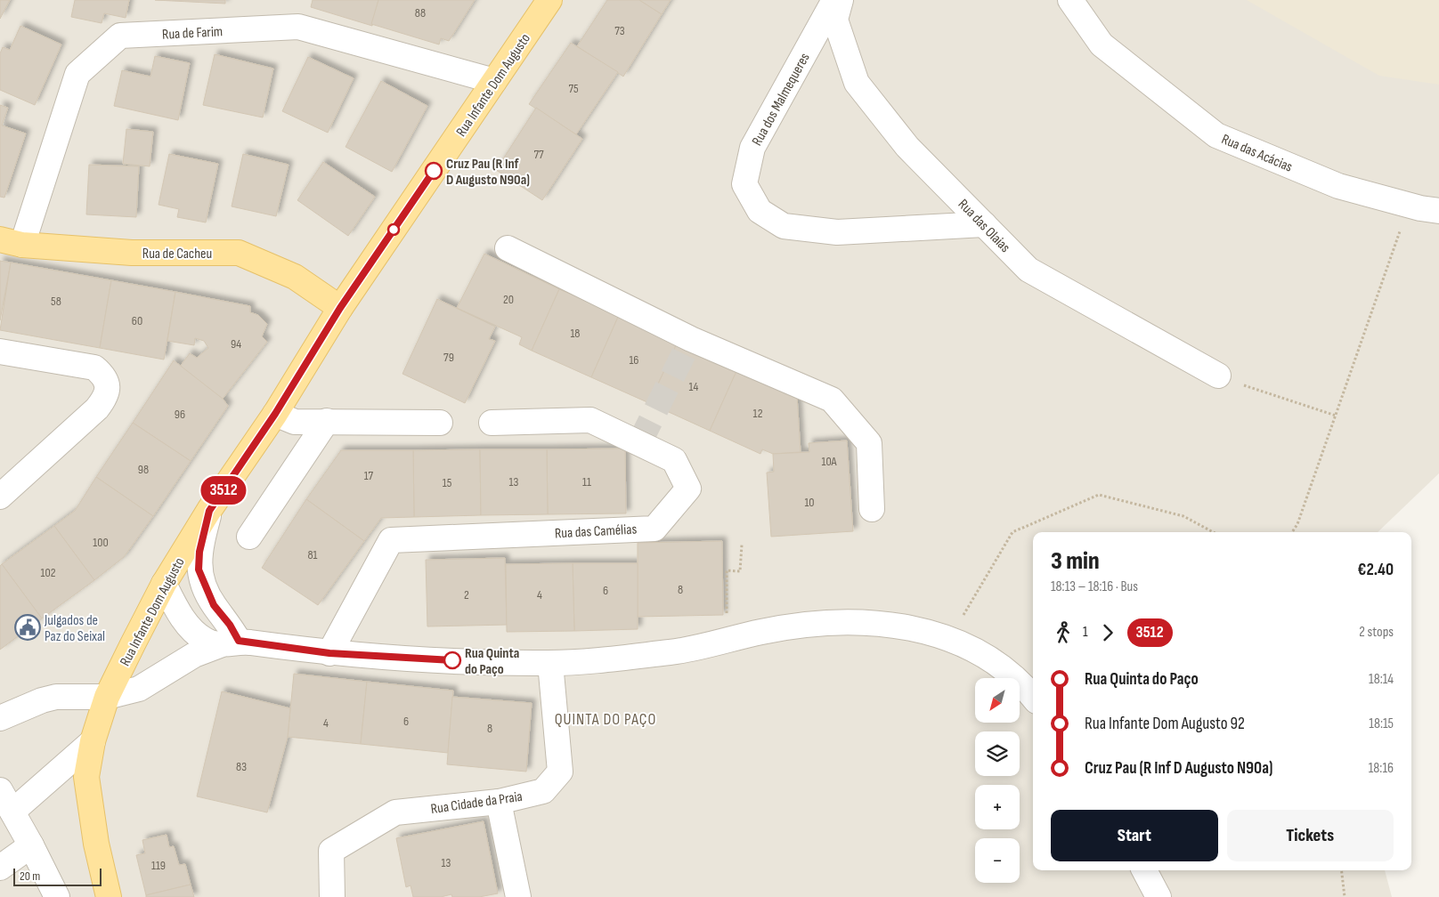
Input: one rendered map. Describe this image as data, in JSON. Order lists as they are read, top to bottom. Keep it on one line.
{"streets":{"main road":["Rua Infante Dom Augusto","Rua de Cacheu"],"street":["Rua de Farim","Rua dos Malmequeres","Rua das Acácias","Rua das Olaias","Rua das Camélias","Rua Cidade da Praia"]},"crossings":[["Rua de Farim","Rua Infante Dom Augusto"],["Rua de Farim","Rua de Cacheu"],["Rua Infante Dom Augusto","Rua de Cacheu"],["Rua dos Malmequeres","Rua das Olaias"]],"districts":["QUINTA DO PAÇO"],"places":{"other":["Cruz Pau (R Inf D Augusto N90a)","Rua Quinta do Paço"],"public building":["Julgados de Paz do Seixal"]},"lines":["bus line 3512"],"house_numbers":["88","73","75","77","20","58","60","18","94","79","16","14","12","96","10A","98","17","13","11","15","10","100","81","102","8","6","2","4","6","4","8","83","13","119"],"scale_bar":"20 m","north":"bottom left","page":{"on_map":"3512","heading":["3 min","18:13 – 18:16 · Bus","€2.40"],"legs":["1","3512","2 stops"],"list":[{"name":"Rua Quinta do Paço","value":"18:14"},{"name":"Rua Infante Dom Augusto 92","value":"18:15"},{"name":"Cruz Pau (R Inf D Augusto N90a)","value":"18:16"}],"map_buttons":["+","−"],"buttons":["Start","Tickets"],"scale":"20 m"}}
